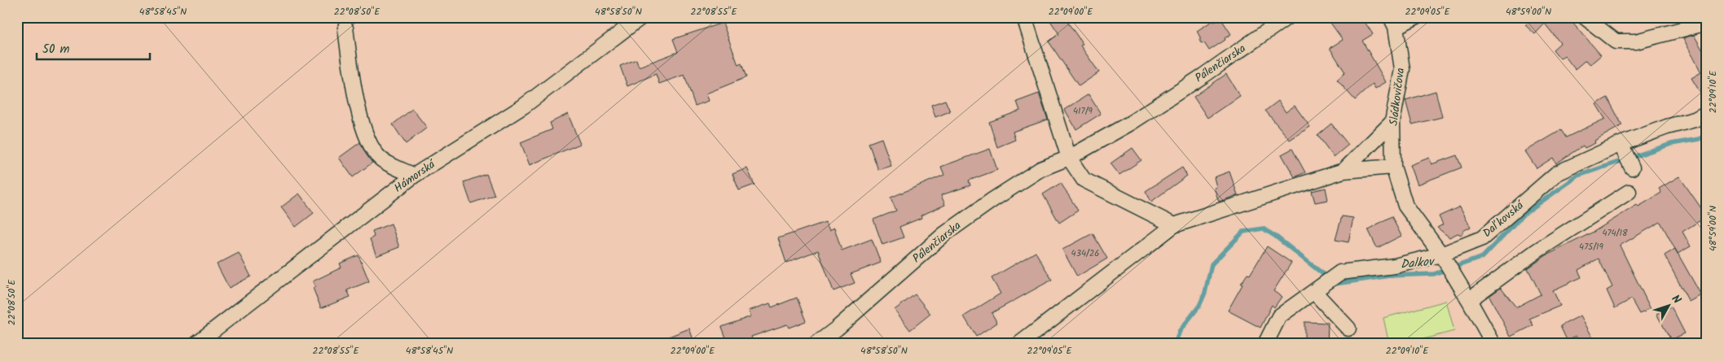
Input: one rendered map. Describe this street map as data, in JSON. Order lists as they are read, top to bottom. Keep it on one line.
{"streets":{"street":["Pálenčiarska","Sládkovičova","Hámorská","Daľkovská"]},"crossings":[["Sládkovičova","Daľkovská"]],"water":["Dalkov"],"house_numbers":["417/9","474/18","475/19","434/26"],"scale_bar":"50 m","north":"top right","coordinates":["48°58'45\"N","22°08'50\"E","48°58'50\"N","22°08'55\"E","22°09'00\"E","22°09'05\"E","48°59'00\"N","22°09'10\"E"]}
